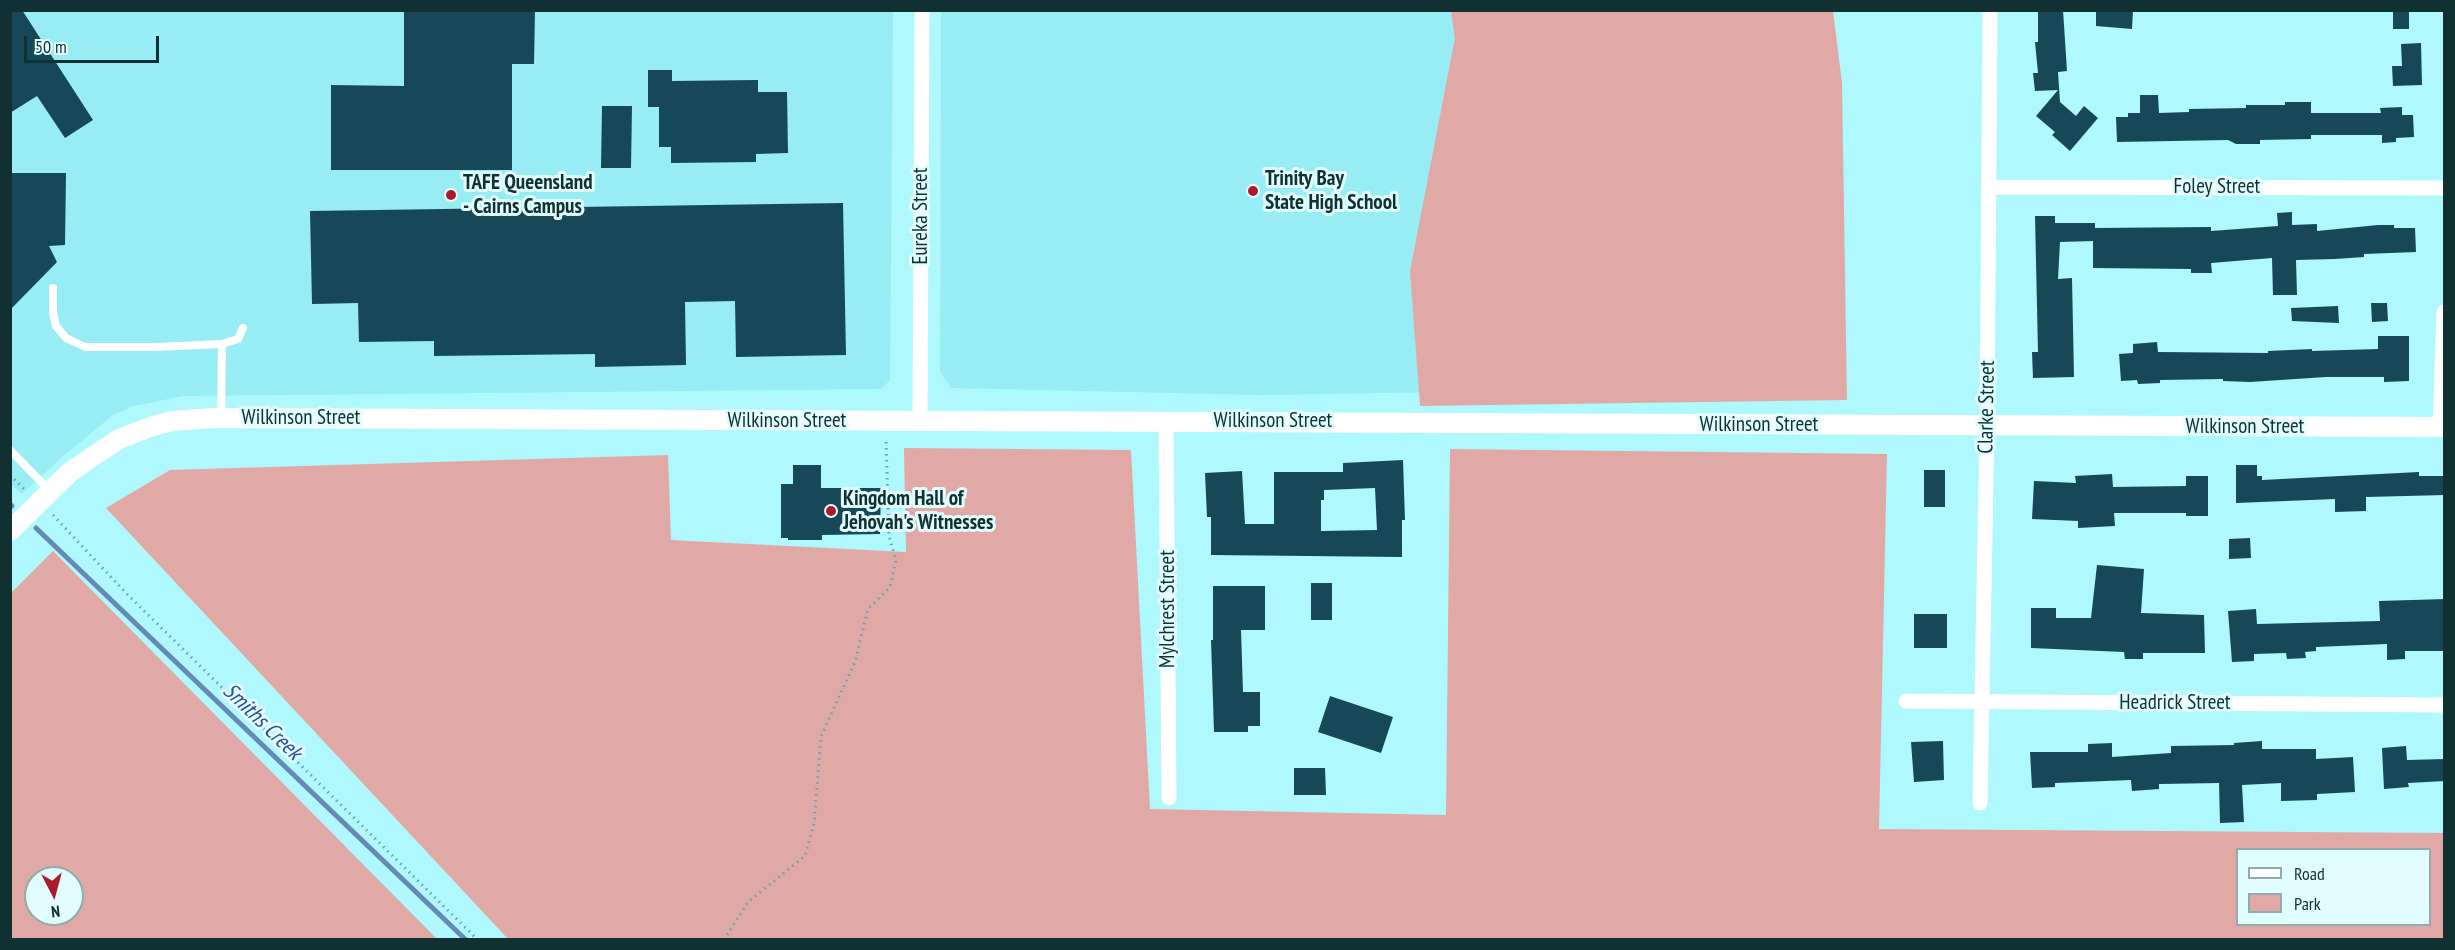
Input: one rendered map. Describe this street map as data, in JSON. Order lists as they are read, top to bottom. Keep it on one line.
{"streets":{"street":["Foley Street","Eureka Street","Clarke Street","Wilkinson Street","Mylchrest Street","Headrick Street"]},"crossings":[["Foley Street","Clarke Street"],["Eureka Street","Wilkinson Street"],["Clarke Street","Wilkinson Street"],["Clarke Street","Headrick Street"],["Wilkinson Street","Mylchrest Street"]],"water":["Smiths Creek"],"places":["Trinity Bay State High School","TAFE Queensland - Cairns Campus","Kingdom Hall of Jehovah's Witnesses"],"legend":["Road","Park"],"scale_bar":"50 m","north":"bottom"}
